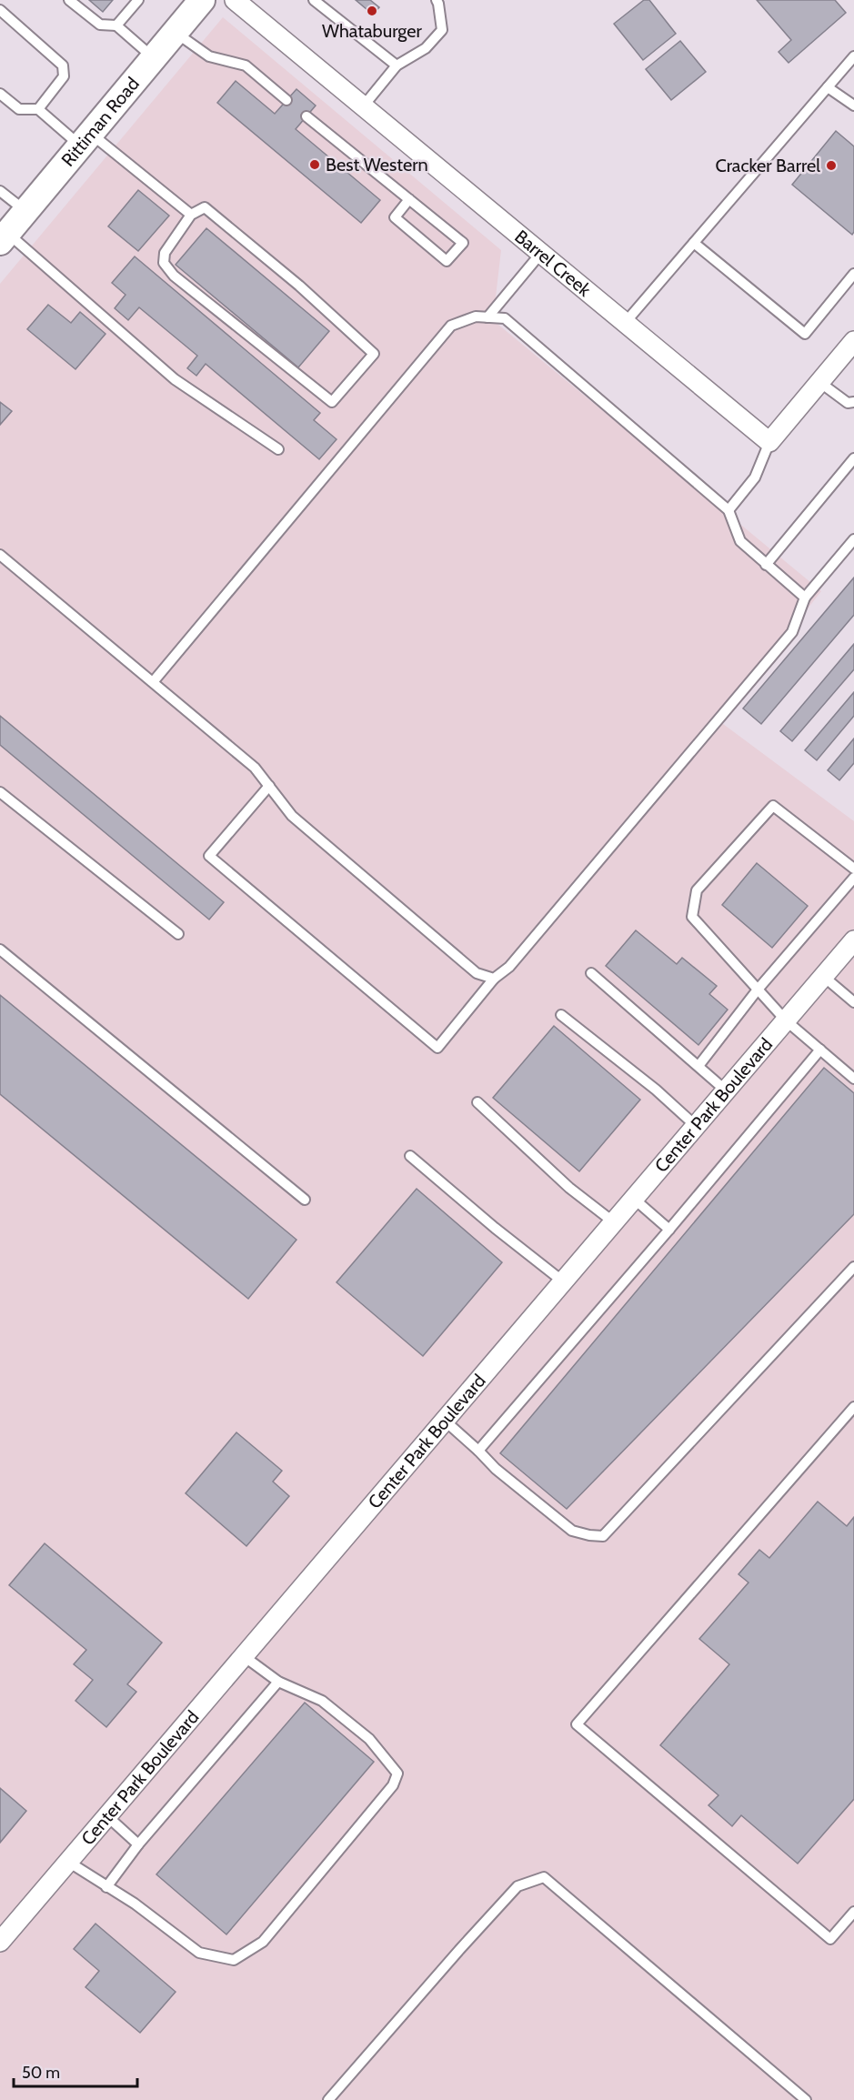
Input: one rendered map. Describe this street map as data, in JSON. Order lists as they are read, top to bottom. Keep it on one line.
{"streets":{"main road":["Rittiman Road"],"street":["Barrel Creek","Center Park Boulevard"]},"places":["Whataburger","Best Western","Cracker Barrel"],"scale_bar":"50 m"}
